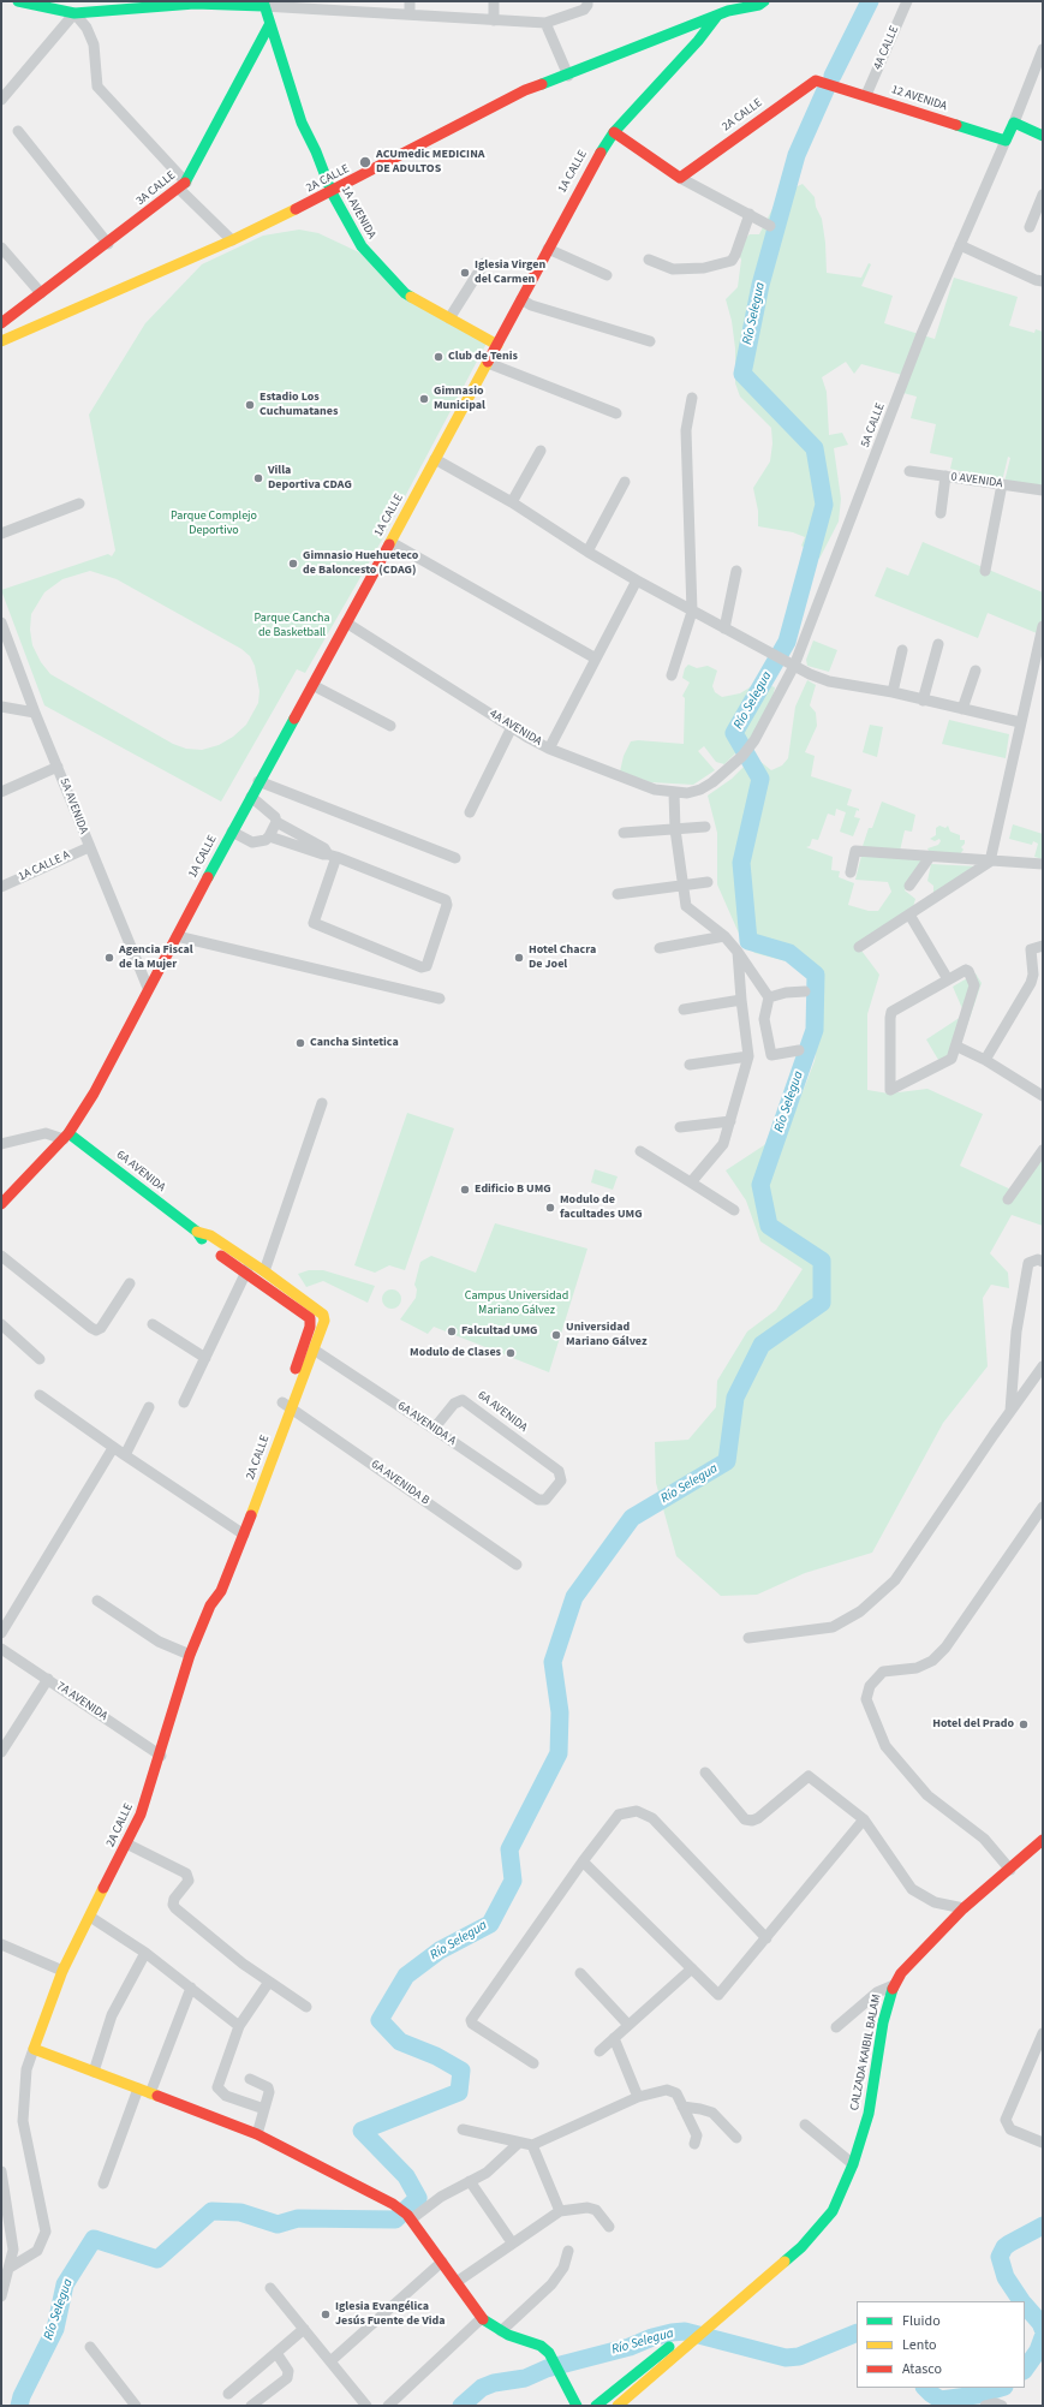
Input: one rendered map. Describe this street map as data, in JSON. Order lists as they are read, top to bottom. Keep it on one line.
{"streets":{"street":["4A CALLE","12 AVENIDA","2A CALLE","1A CALLE","3A CALLE","1A AVENIDA","5A CALLE","0 AVENIDA","4A AVENIDA","5A AVENIDA","1A CALLE A","6A AVENIDA","6A AVENIDA A","6A AVENIDA B","7A AVENIDA","CALZADA KAIBIL BALAM"]},"crossings":[["4A CALLE","12 AVENIDA"],["12 AVENIDA","2A CALLE"],["12 AVENIDA","5A CALLE"],["2A CALLE","1A CALLE"],["2A CALLE","1A AVENIDA"],["2A CALLE","6A AVENIDA"],["2A CALLE","6A AVENIDA A"],["2A CALLE","6A AVENIDA B"],["2A CALLE","7A AVENIDA"],["1A CALLE","1A AVENIDA"],["1A CALLE","4A AVENIDA"],["1A CALLE","5A AVENIDA"],["1A CALLE","6A AVENIDA"],["3A CALLE","1A AVENIDA"],["5A CALLE","4A AVENIDA"],["5A AVENIDA","1A CALLE A"],["6A AVENIDA","6A AVENIDA A"]],"water":["Río Selegua"],"parks":["Parque Complejo Deportivo","Parque Cancha de Basketball","Campus Universidad Mariano Gálvez"],"places":["ACUmedic MEDICINA DE ADULTOS","Iglesia Virgen del Carmen","Club de Tenis","Gimnasio Municipal","Estadio Los Cuchumatanes","Villa Deportiva CDAG","Gimnasio Huehueteco de Baloncesto (CDAG)","Agencia Fiscal de la Mujer","Hotel Chacra De Joel","Cancha Sintetica","Edificio B UMG","Modulo de facultades UMG","Falcultad UMG","Universidad Mariano Gálvez","Modulo de Clases","Hotel del Prado","Iglesia Evangélica Jesús Fuente de Vida"],"legend":["Fluido","Lento","Atasco"]}
